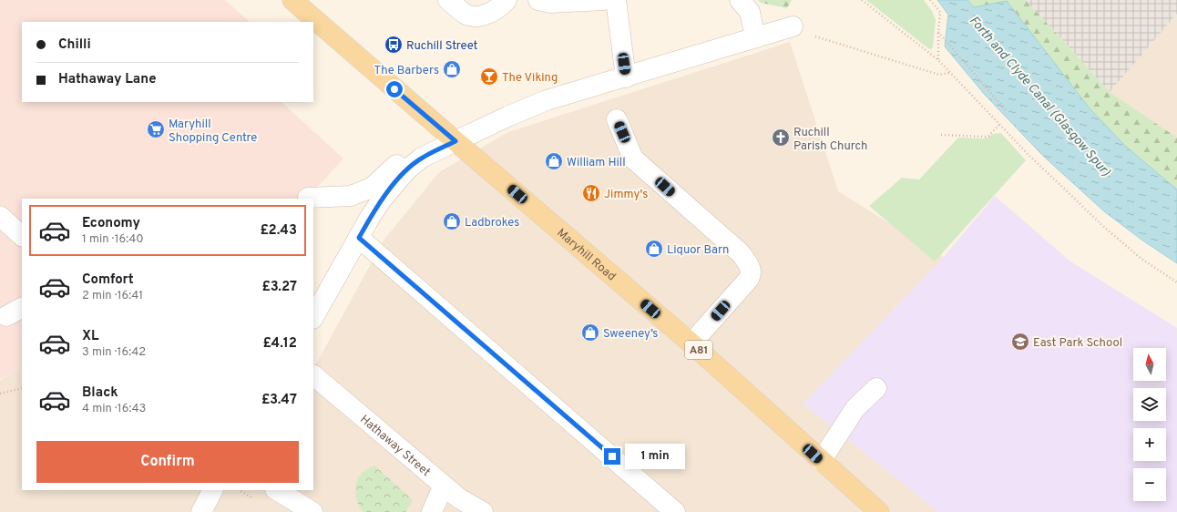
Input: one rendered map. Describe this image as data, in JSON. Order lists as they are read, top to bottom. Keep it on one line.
{"streets":{"main road":["Maryhill Road","A81"],"street":["Hathaway Street"]},"water":["Forth and Clyde Canal (Glasgow Spur)"],"places":{"bus stop":["Ruchill Street"],"shop":["The Barbers","William Hill","Ladbrokes","Liquor Barn","Sweeney’s"],"bar":["The Viking"],"supermarket":["Maryhill Shopping Centre"],"church":["Ruchill Parish Church"],"restaurant":["Jimmy's"],"school or university":["East Park School"]},"north":"top","page":{"banner":["Chilli","Hathaway Lane"],"list":[{"name":"Economy","note":"1 min · 16:40","value":"£2.43"},{"name":"Comfort","note":"2 min · 16:41","value":"£3.27"},{"name":"XL","note":"3 min · 16:42","value":"£4.12"},{"name":"Black","note":"4 min · 16:43","value":"£3.47"}],"map_buttons":["+","−"],"buttons":"Confirm","bubble":"1 min"}}
